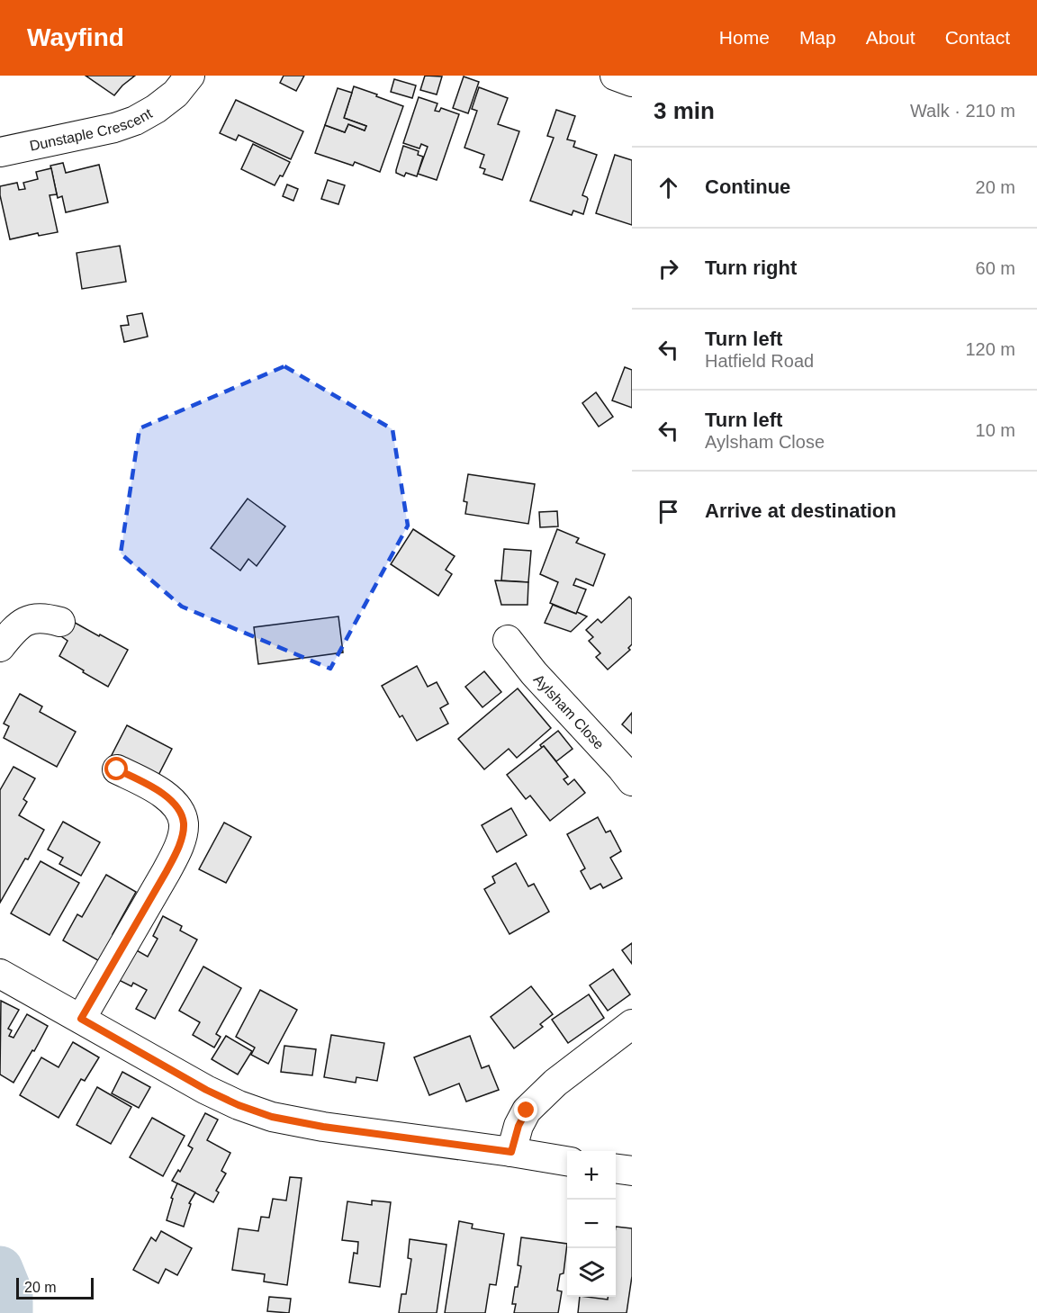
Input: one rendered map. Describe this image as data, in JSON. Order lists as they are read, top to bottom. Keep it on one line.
{"streets":{"street":["Dunstaple Crescent","Aylsham Close"]},"scale_bar":"20 m","page":{"header":"Wayfind","nav":["Home","Map","About","Contact"],"heading":["3 min","Walk · 210 m"],"list":[["Continue","20 m"],["Turn right","60 m"],["Turn left","Hatfield Road","120 m"],["Turn left","Aylsham Close","10 m"],"Arrive at destination"],"map_buttons":["+","−"],"scale":"20 m"}}
